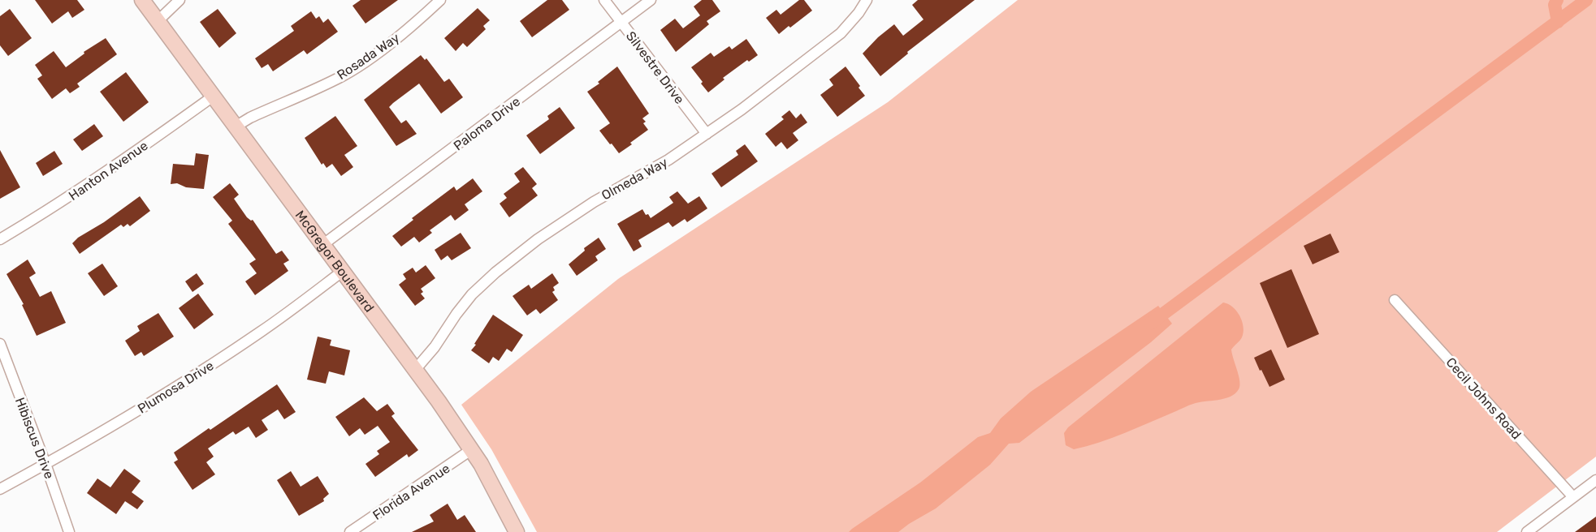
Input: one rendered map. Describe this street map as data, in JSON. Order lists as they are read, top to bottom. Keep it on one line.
{"streets":{"main road":["McGregor Boulevard"],"street":["Rosada Way","Silvestre Drive","Paloma Drive","Hanton Avenue","Olmeda Way","Plumosa Drive","Cecil Johns Road","Hibiscus Drive","Florida Avenue"]},"crossings":[["Rosada Way","McGregor Boulevard"],["Silvestre Drive","Paloma Drive"],["Silvestre Drive","Olmeda Way"],["Paloma Drive","McGregor Boulevard"],["Hanton Avenue","McGregor Boulevard"],["Olmeda Way","McGregor Boulevard"],["McGregor Boulevard","Plumosa Drive"],["McGregor Boulevard","Florida Avenue"],["Plumosa Drive","Hibiscus Drive"]]}
